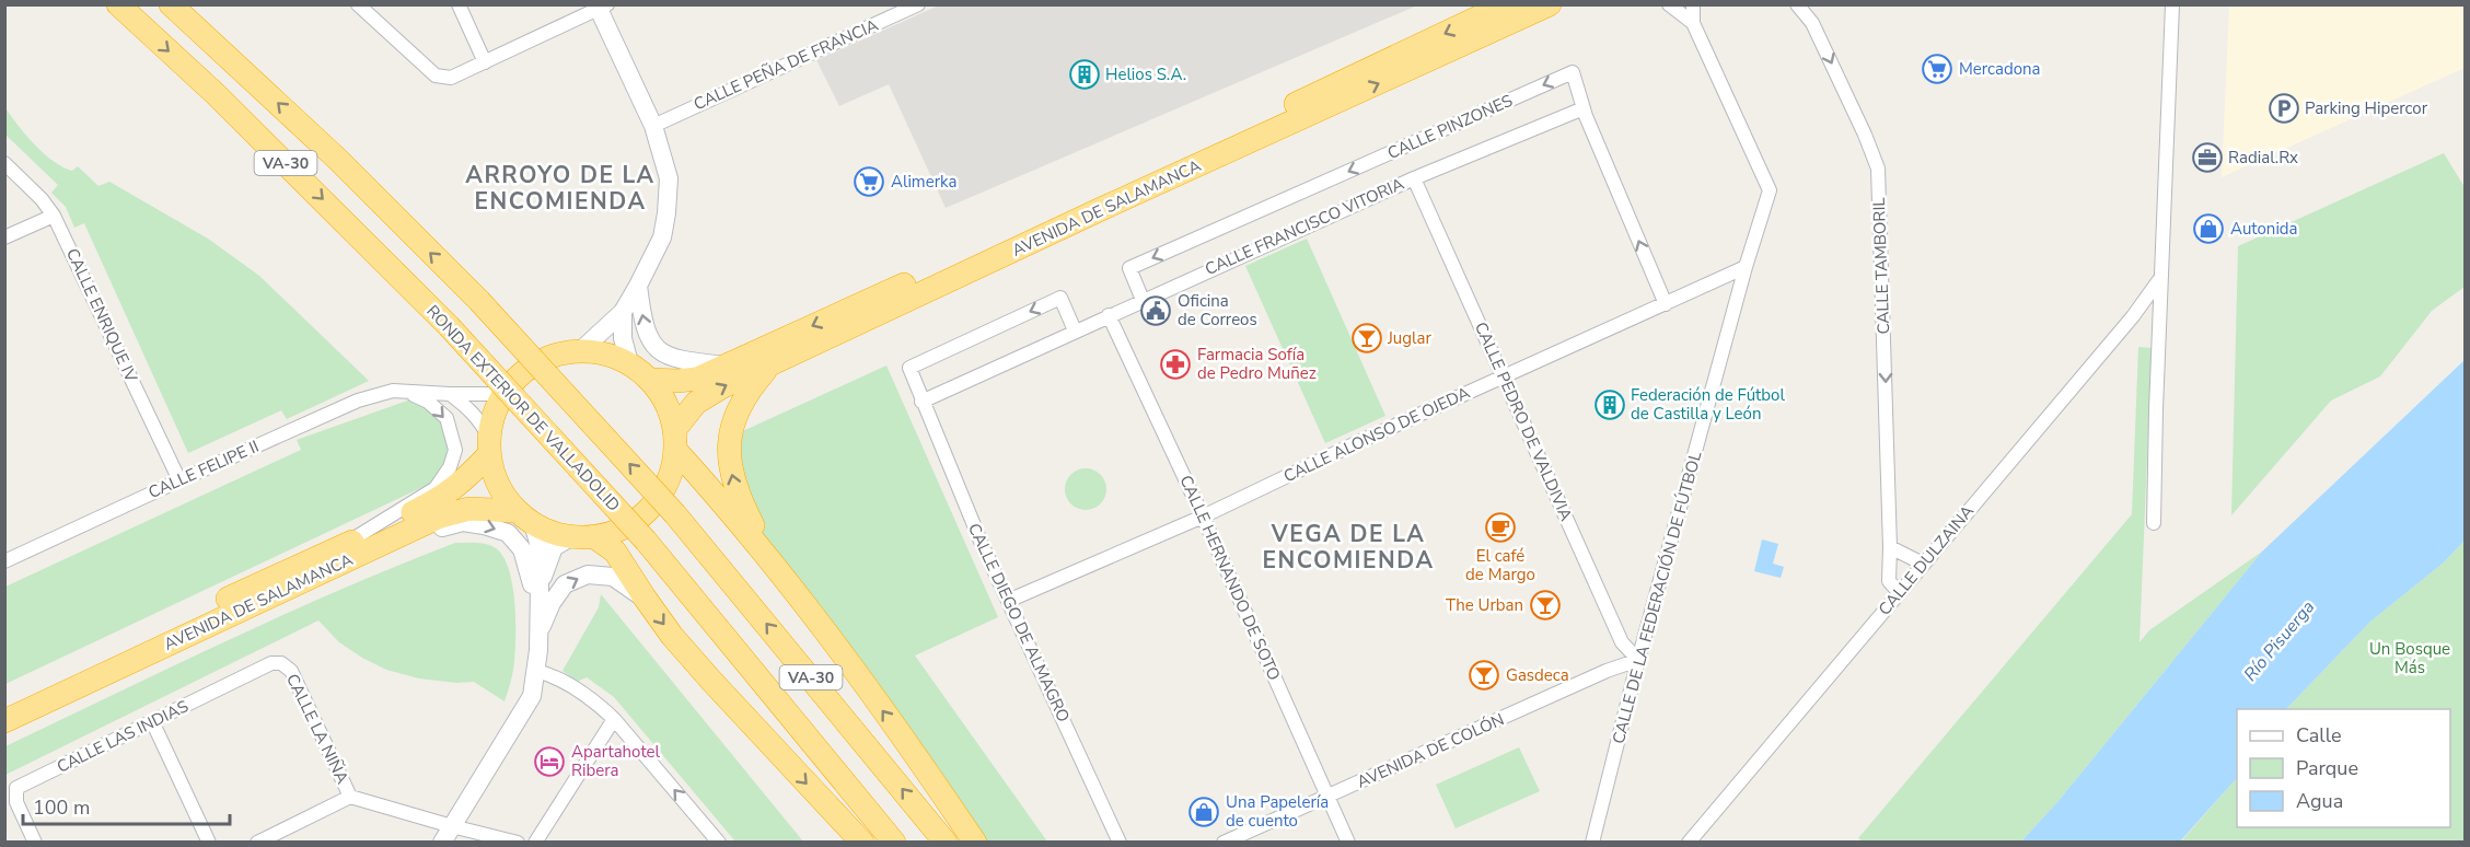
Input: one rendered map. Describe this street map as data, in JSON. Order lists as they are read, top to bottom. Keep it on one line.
{"streets":{"highway":["VA-30","AVENIDA DE SALAMANCA","RONDA EXTERIOR DE VALLADOLID"],"street":["CALLE PEÑA DE FRANCIA","CALLE PINZONES","CALLE FRANCISCO VITORIA","CALLE TAMBORIL","CALLE ENRIQUE IV","CALLE PEDRO DE VALDIVIA","CALLE ALONSO DE OJEDA","CALLE FELIPE II","CALLE DULZAINA","CALLE HERNANDO DE SOTO","CALLE DE LA FEDERACIÓN DE FÚTBOL","CALLE DIEGO DE ALMAGRO","CALLE LA NIÑA","CALLE LAS INDIAS","AVENIDA DE COLÓN"]},"crossings":[["CALLE PINZONES","CALLE FRANCISCO VITORIA"],["CALLE PINZONES","CALLE ALONSO DE OJEDA"],["AVENIDA DE SALAMANCA","CALLE FELIPE II"],["CALLE FRANCISCO VITORIA","CALLE PEDRO DE VALDIVIA"],["CALLE FRANCISCO VITORIA","CALLE HERNANDO DE SOTO"],["CALLE FRANCISCO VITORIA","CALLE DIEGO DE ALMAGRO"],["CALLE TAMBORIL","CALLE DULZAINA"],["CALLE ENRIQUE IV","CALLE FELIPE II"],["CALLE PEDRO DE VALDIVIA","CALLE ALONSO DE OJEDA"],["CALLE PEDRO DE VALDIVIA","CALLE DE LA FEDERACIÓN DE FÚTBOL"],["CALLE PEDRO DE VALDIVIA","AVENIDA DE COLÓN"],["CALLE ALONSO DE OJEDA","CALLE HERNANDO DE SOTO"],["CALLE ALONSO DE OJEDA","CALLE DE LA FEDERACIÓN DE FÚTBOL"],["CALLE ALONSO DE OJEDA","CALLE DIEGO DE ALMAGRO"],["CALLE HERNANDO DE SOTO","AVENIDA DE COLÓN"],["CALLE DE LA FEDERACIÓN DE FÚTBOL","AVENIDA DE COLÓN"],["CALLE LA NIÑA","CALLE LAS INDIAS"]],"one_way":["CALLE TAMBORIL"],"districts":["ARROYO DE LA ENCOMIENDA","VEGA DE LA ENCOMIENDA"],"water":["Río Pisuerga"],"parks":["Un Bosque Más"],"places":{"supermarket":["Mercadona","Alimerka"],"building":["Helios S.A.","Federación de Fútbol de Castilla y León"],"parking":["Parking Hipercor"],"office":["Radial.Rx"],"shop":["Autonida","Una Papelería de cuento"],"public building":["Oficina de Correos"],"bar":["Juglar","The Urban","Gasdeca"],"pharmacy":["Farmacia Sofía de Pedro Muñez"],"cafe":["El café de Margo"],"hotel":["Apartahotel Ribera"]},"legend":["Calle","Parque","Agua"],"scale_bar":"100 m"}
